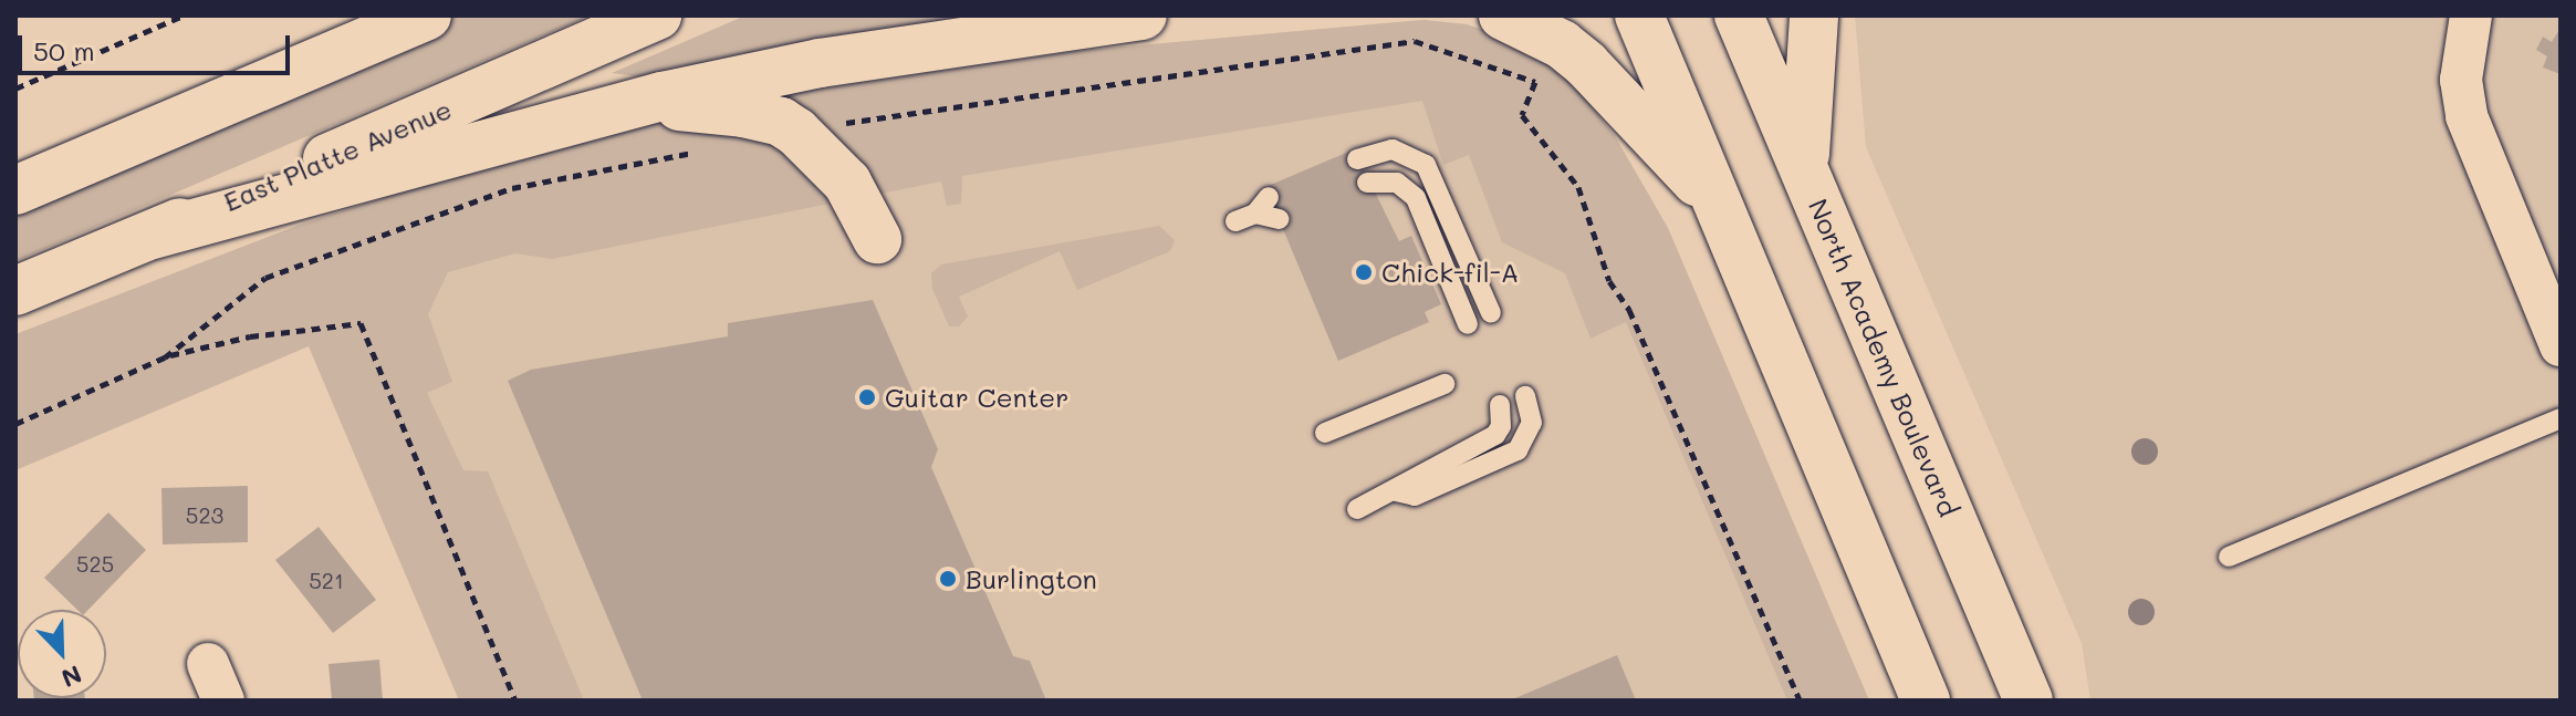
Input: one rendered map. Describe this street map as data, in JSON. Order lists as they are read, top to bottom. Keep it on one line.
{"streets":{"highway":["East Platte Avenue","North Academy Boulevard"]},"places":["Chick-fil-A","Guitar Center","Burlington"],"house_numbers":["523","525","521"],"scale_bar":"50 m","north":"bottom right"}
